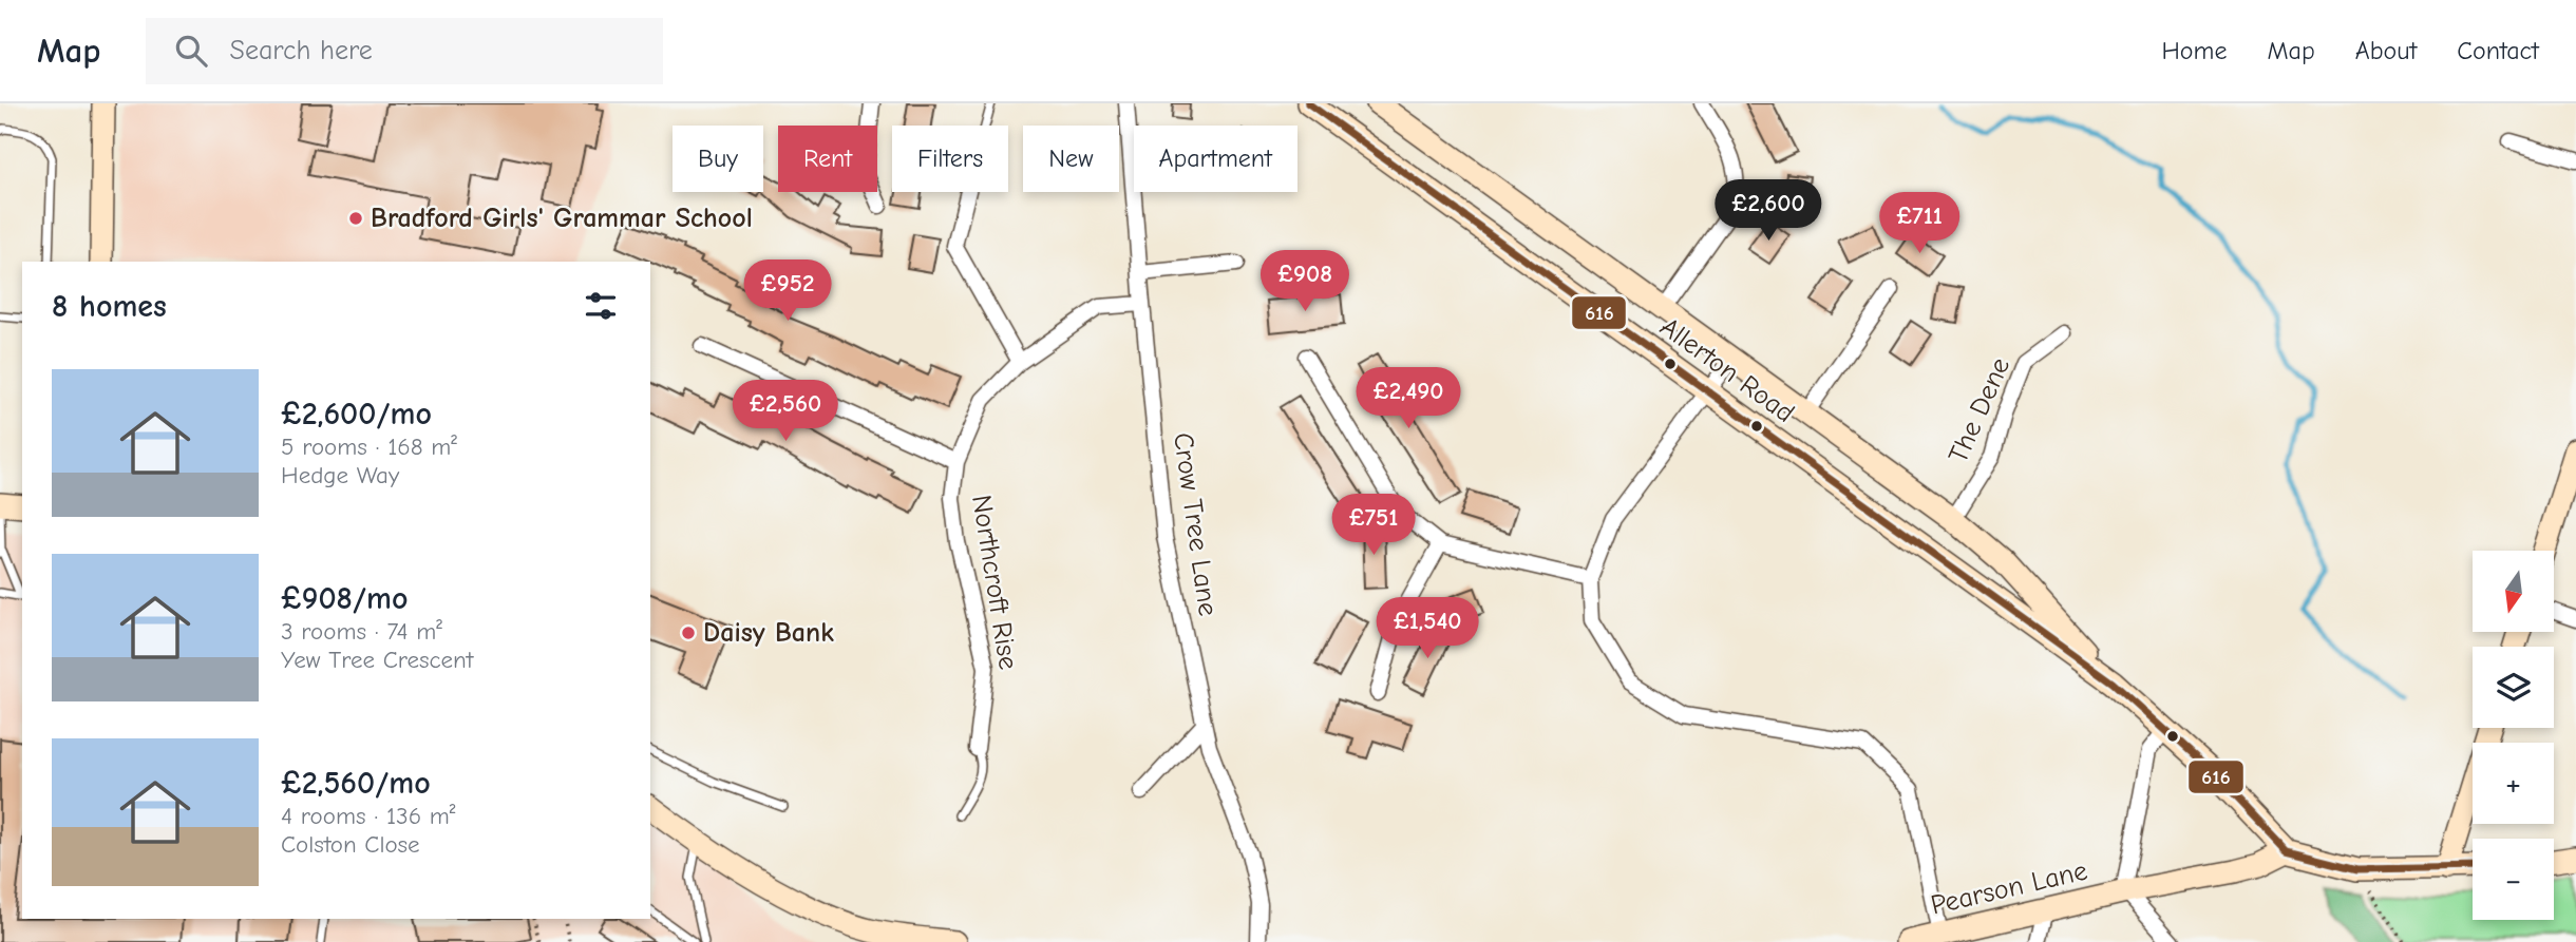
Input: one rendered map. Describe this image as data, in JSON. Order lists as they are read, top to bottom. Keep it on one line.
{"streets":{"street":["Allerton Road","The Dene","Crow Tree Lane","Northcroft Rise","Pearson Lane"]},"crossings":[["Allerton Road","The Dene"],["Allerton Road","Pearson Lane"],["Crow Tree Lane","Northcroft Rise"]],"places":["Bradford Girls' Grammar School","Daisy Bank"],"lines":["transit line 616"],"north":"bottom","page":{"header":"Map","search":"Search here","nav":["Home","Map","About","Contact"],"chip":["Buy","Rent","Filters","New","Apartment"],"price":["£2,600","£711","£908","£952","£2,490","£2,560","£751","£1,540"],"heading":"8 homes","list":[{"name":"£2,600/mo","note":"5 rooms · 168 m² · Hedge Way"},{"name":"£908/mo","note":"3 rooms · 74 m² · Yew Tree Crescent"},{"name":"£2,560/mo","note":"4 rooms · 136 m² · Colston Close"}],"map_buttons":["+","−"]}}
